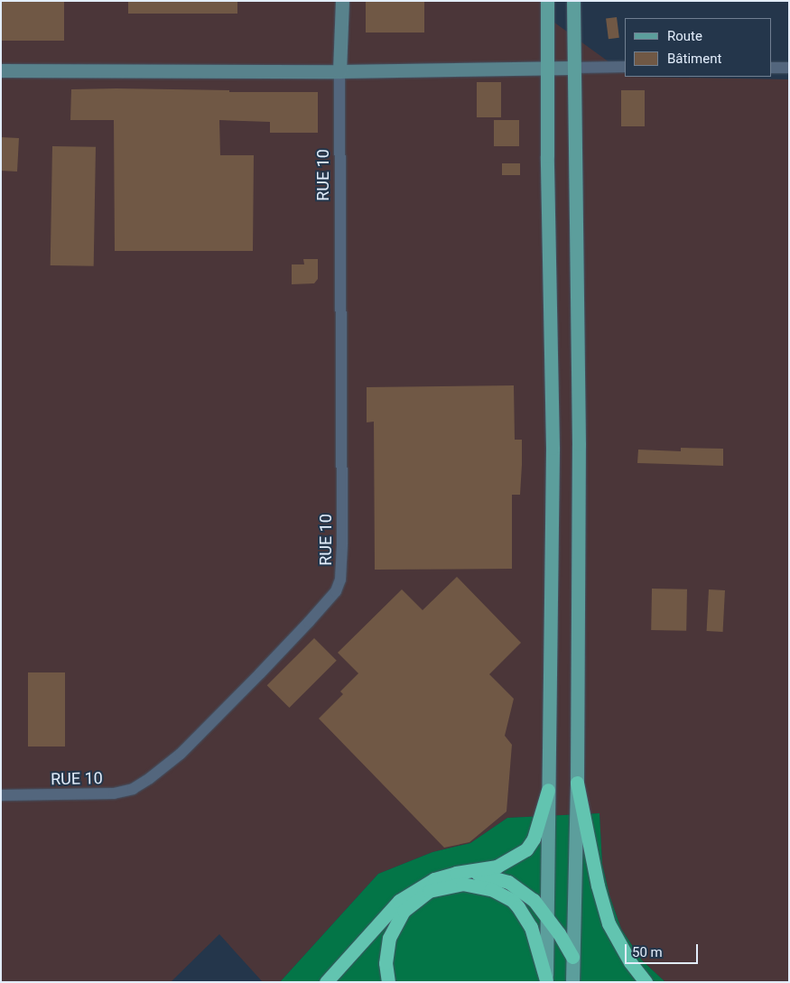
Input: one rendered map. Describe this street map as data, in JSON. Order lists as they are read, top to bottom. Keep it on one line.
{"streets":{"street":["RUE 10"]},"legend":["Route","Bâtiment"],"scale_bar":"50 m"}
